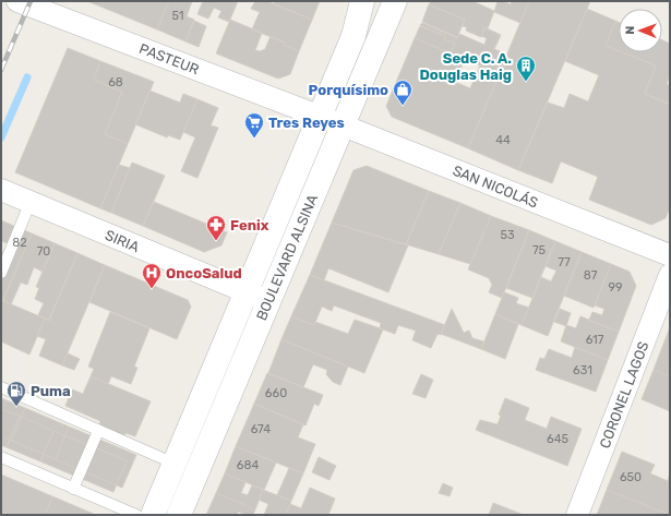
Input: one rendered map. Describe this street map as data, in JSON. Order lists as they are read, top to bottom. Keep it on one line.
{"streets":{"main road":["BOULEVARD ALSINA"],"street":["PASTEUR","SAN NICOLÁS","SIRIA","CORONEL LAGOS"]},"crossings":[["PASTEUR","SAN NICOLÁS"],["PASTEUR","BOULEVARD ALSINA"],["SAN NICOLÁS","BOULEVARD ALSINA"],["SIRIA","BOULEVARD ALSINA"]],"places":{"building":["Sede C. A. Douglas Haig"],"shop":["Porquísimo"],"supermarket":["Tres Reyes"],"pharmacy":["Fenix"],"hospital":["OncoSalud"],"fuel station":["Puma"]},"house_numbers":["51","68","44","53","82","75","70","77","87","99","617","631","660","674","645","684","650"],"north":"left"}
